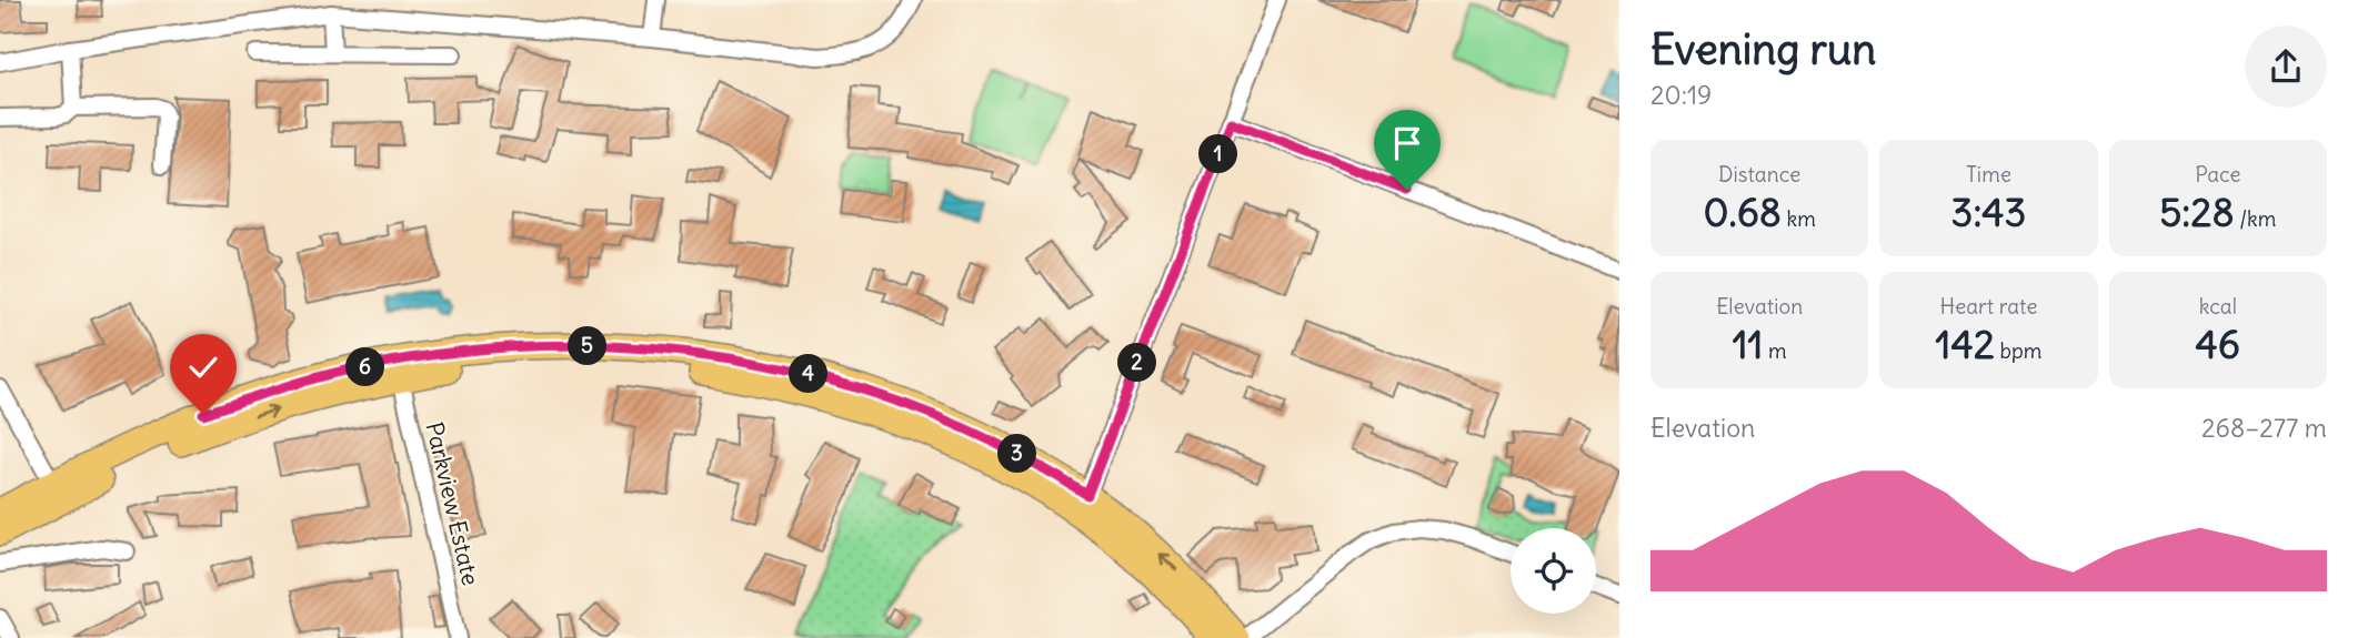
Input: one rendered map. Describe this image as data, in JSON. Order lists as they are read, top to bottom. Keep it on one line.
{"streets":{"street":["Parkview Estate"]},"page":{"heading":["Evening run","20:19"],"stats":[["Distance","0.68 km"],["Time","3:43"],["Pace","5:28 /km"],["Elevation","11 m"],["Heart rate","142 bpm"],["kcal","46"]],"pins":["1","5","2","6","4","3"],"chart":["Elevation","268–277 m"]}}
